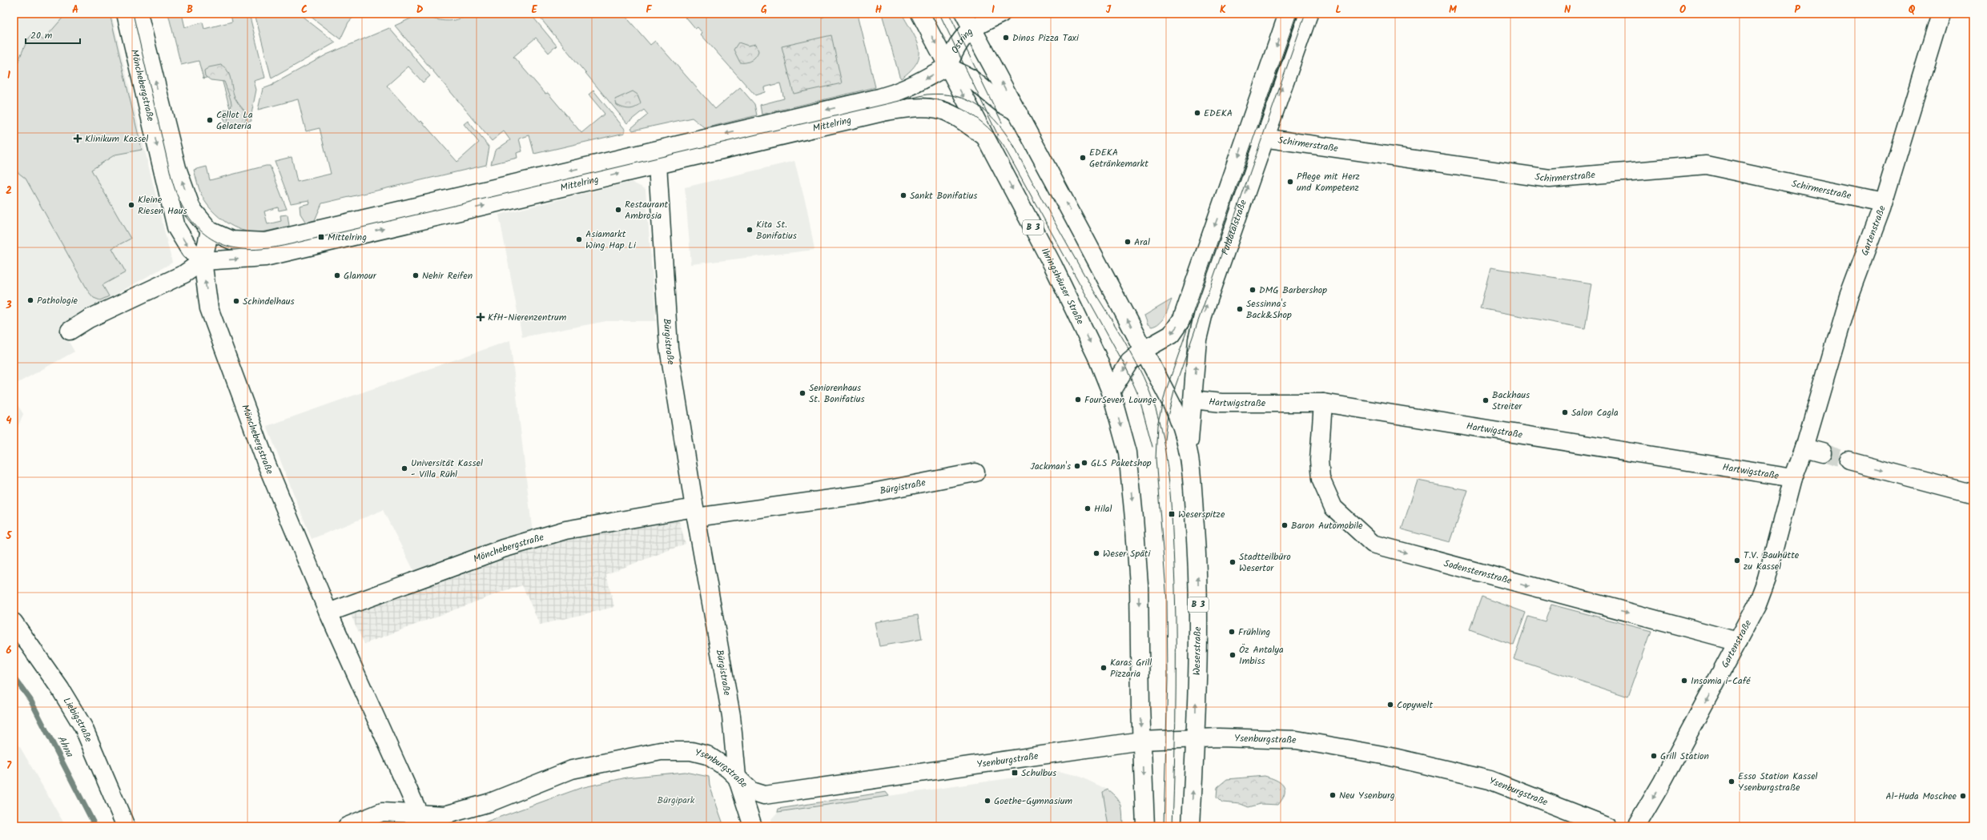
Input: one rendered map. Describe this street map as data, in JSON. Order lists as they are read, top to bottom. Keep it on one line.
{"streets":{"street":["Ostring","Mönchebergstraße","Mittelring","Schirmerstraße","B 3","Fuldatalstraße","Gartenstraße","Ihringshäuser Straße","Bürgistraße","Hartwigstraße","Sodensternstraße","Weserstraße","Liebigstraße","Ysenburgstraße"]},"crossings":[["Ostring","Mittelring"],["Ostring","B 3"],["Ostring","Ihringshäuser Straße"],["Mönchebergstraße","Mittelring"],["Mönchebergstraße","Bürgistraße"],["Mönchebergstraße","Ysenburgstraße"],["Mittelring","Ihringshäuser Straße"],["Mittelring","Bürgistraße"],["Schirmerstraße","Fuldatalstraße"],["Schirmerstraße","Gartenstraße"],["B 3","Fuldatalstraße"],["B 3","Ihringshäuser Straße"],["B 3","Weserstraße"],["B 3","Ysenburgstraße"],["Fuldatalstraße","Ihringshäuser Straße"],["Fuldatalstraße","Hartwigstraße"],["Fuldatalstraße","Weserstraße"],["Gartenstraße","Hartwigstraße"],["Gartenstraße","Sodensternstraße"],["Ihringshäuser Straße","Ysenburgstraße"],["Bürgistraße","Ysenburgstraße"],["Hartwigstraße","Sodensternstraße"],["Weserstraße","Ysenburgstraße"]],"one_way":["Sodensternstraße","Weserstraße"],"water":["Ahna"],"parks":["Bürgipark"],"places":{"other":["Dinos Pizza Taxi","EDEKA","Cellot La Gelateria","EDEKA Getränkemarkt","Pflege mit Herz und Kompetenz","Sankt Bonifatius","Kleine Riesen Haus","Restaurant Ambrosia","Kita St. Bonifatius","Asiamarkt Wing Hap Li","Aral","Glamour","Nehir Reifen","DMG Barbershop","Pathologie","Schindelhaus","Sessinna's Back&Shop","Seniorenhaus St. Bonifatius","FourSeven Lounge","Backhaus Streiter","Salon Cagla","GLS Paketshop","Jackman's","Universität Kassel - Villa Rühl","Hilal","Baron Automobile","Weser Späti","T.V. Bauhütte zu Kassel","Stadtteilbüro Wesertor","Frühling","Öz Antalya Imbiss","Karas Grill Pizzaria","Insomia i-Café","Copywelt","Grill Station","Esso Station Kassel Ysenburgstraße","Neu Ysenburg","Al-Huda Moschee","Goethe-Gymnasium"],"health":["Klinikum Kassel","KfH-Nierenzentrum"],"transit":["Mittelring","Weserspitze","Schulbus"]},"scale_bar":"20 m","grid":{"columns":["A","B","C","D","E","F","G","H","I","J","K","L","M","N","O","P","Q"],"rows":["1","2","3","4","5","6","7"]}}
